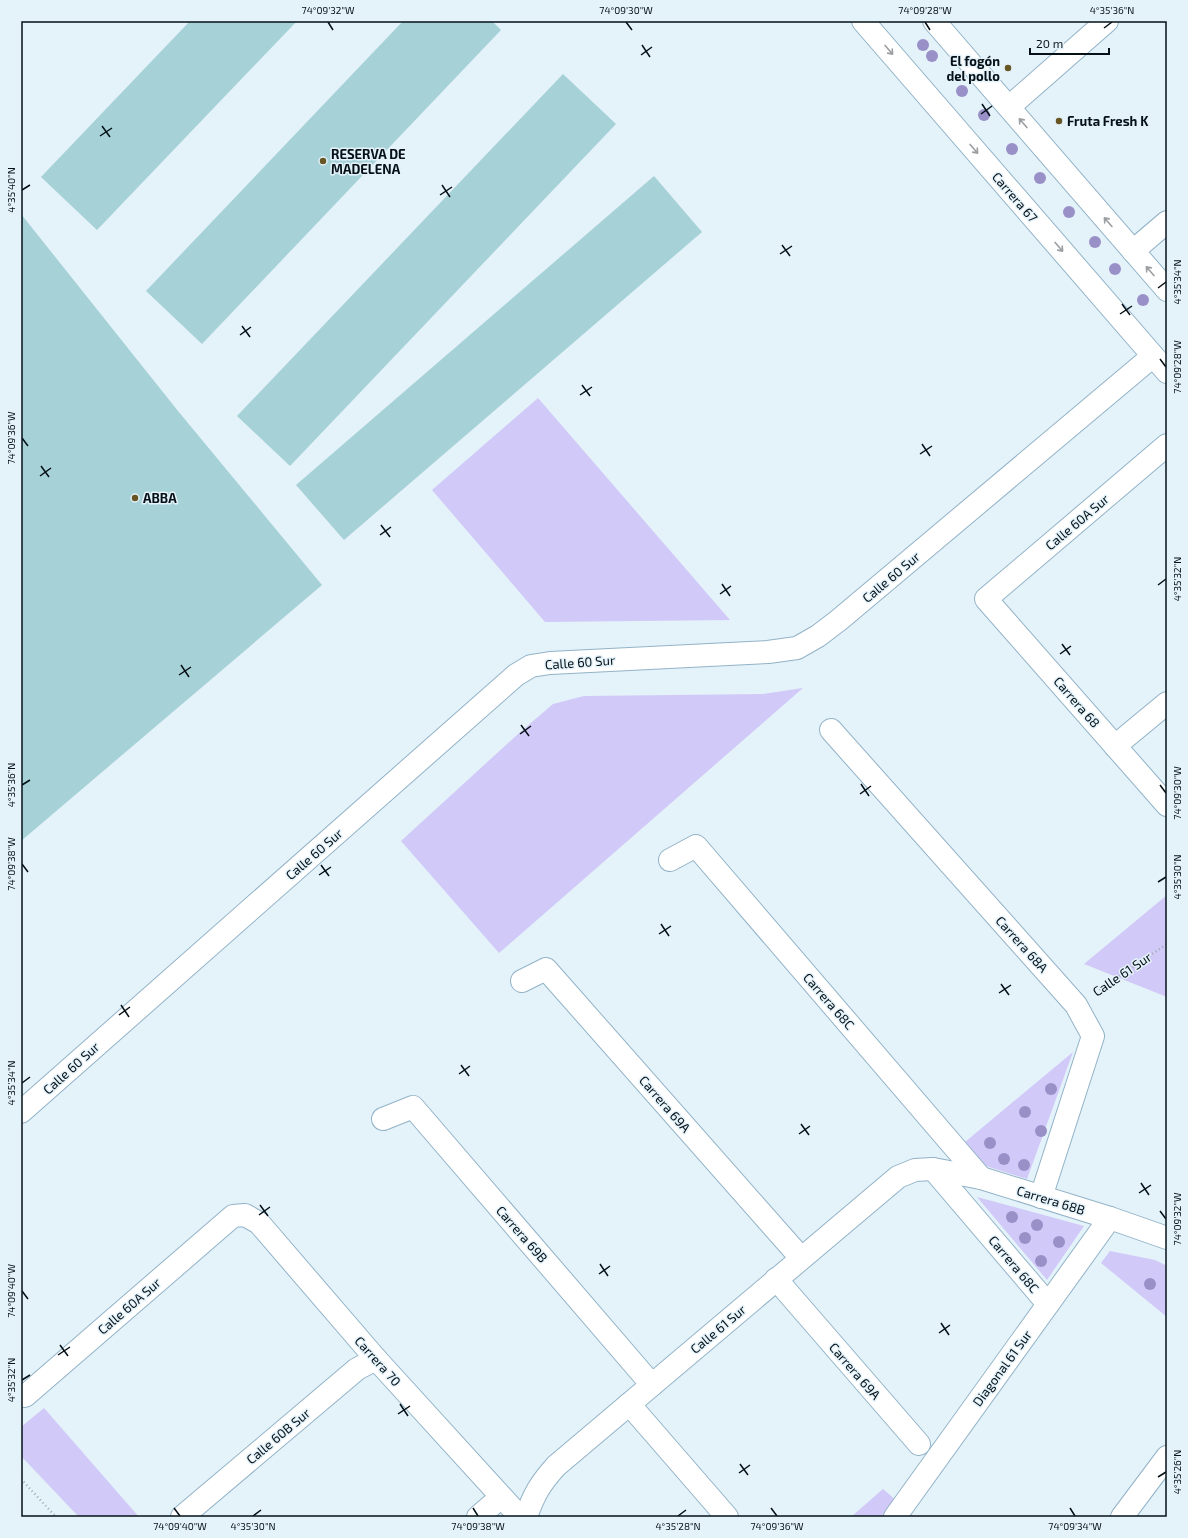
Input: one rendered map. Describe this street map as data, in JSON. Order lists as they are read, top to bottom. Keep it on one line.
{"streets":{"street":["Carrera 67","Calle 60A Sur","Calle 60 Sur","Carrera 68","Carrera 68A","Calle 61 Sur","Carrera 68C","Carrera 69A","Carrera 68B","Carrera 69B","Carrera 70","Diagonal 61 Sur","Calle 60B Sur"]},"crossings":[["Carrera 67","Calle 60 Sur"],["Calle 60A Sur","Carrera 68"],["Calle 60A Sur","Carrera 70"],["Carrera 68A","Calle 61 Sur"],["Carrera 68A","Carrera 68B"],["Calle 61 Sur","Carrera 68C"],["Calle 61 Sur","Carrera 69A"],["Calle 61 Sur","Carrera 68B"],["Calle 61 Sur","Carrera 69B"],["Carrera 68C","Carrera 68B"],["Carrera 68C","Diagonal 61 Sur"],["Carrera 68B","Diagonal 61 Sur"],["Carrera 70","Calle 60B Sur"]],"places":["El fogón del pollo","Fruta Fresh K","RESERVA DE MADELENA","ABBA"],"scale_bar":"20 m","coordinates":["74°09'32\"W","74°09'30\"W","74°09'28\"W","4°35'36\"N","4°35'40\"N","4°35'34\"N","74°09'36\"W","4°35'32\"N","74°09'38\"W","4°35'30\"N","74°09'40\"W","4°35'26\"N","4°35'28\"N","74°09'34\"W"]}
